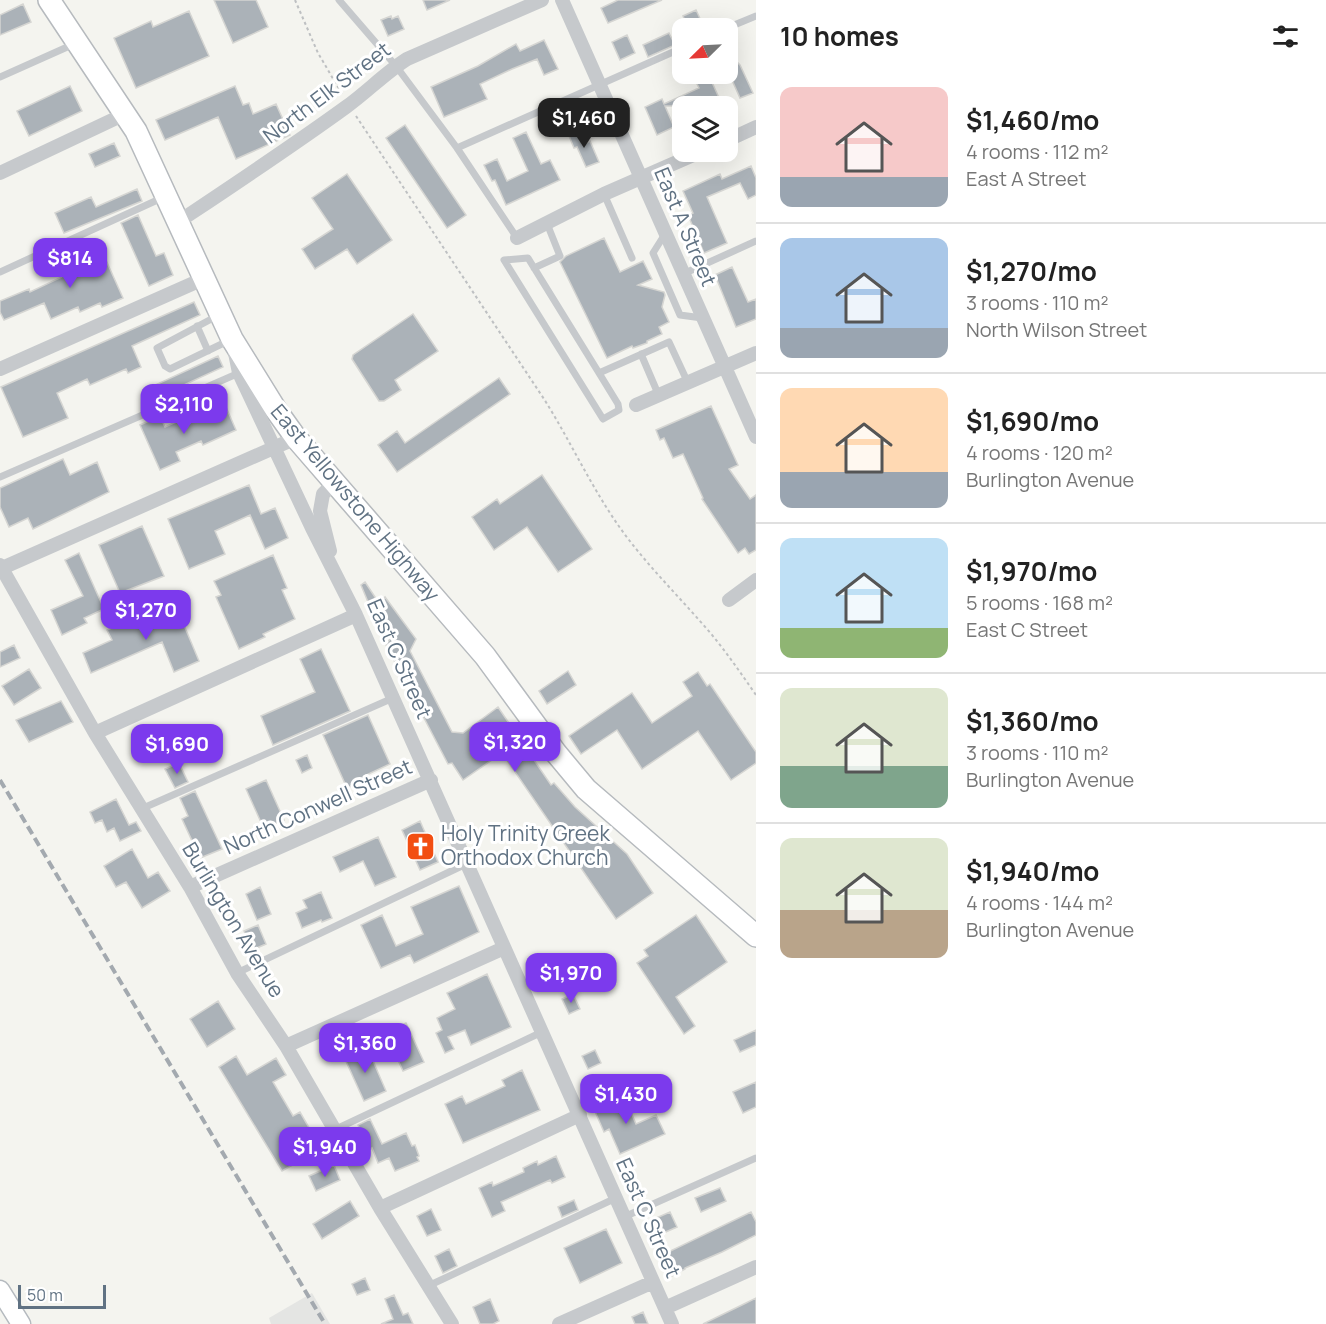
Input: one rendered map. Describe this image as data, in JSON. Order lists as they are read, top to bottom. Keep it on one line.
{"streets":{"main road":["East Yellowstone Highway"],"street":["North Elk Street","East A Street","East C Street","North Conwell Street","Burlington Avenue"]},"crossings":[["North Elk Street","East Yellowstone Highway"],["East Yellowstone Highway","East C Street"],["East C Street","North Conwell Street"],["North Conwell Street","Burlington Avenue"]],"places":{"church":["Holy Trinity Greek Orthodox Church"]},"scale_bar":"50 m","north":"bottom left","page":{"heading":"10 homes","list":[{"name":"$1,460/mo","note":"4 rooms · 112 m² · East A Street"},{"name":"$1,270/mo","note":"3 rooms · 110 m² · North Wilson Street"},{"name":"$1,690/mo","note":"4 rooms · 120 m² · Burlington Avenue"},{"name":"$1,970/mo","note":"5 rooms · 168 m² · East C Street"},{"name":"$1,360/mo","note":"3 rooms · 110 m² · Burlington Avenue"},{"name":"$1,940/mo","note":"4 rooms · 144 m² · Burlington Avenue"}],"price":["$1,460","$814","$2,110","$1,270","$1,320","$1,690","$1,970","$1,360","$1,430","$1,940"],"scale":"50 m"}}
